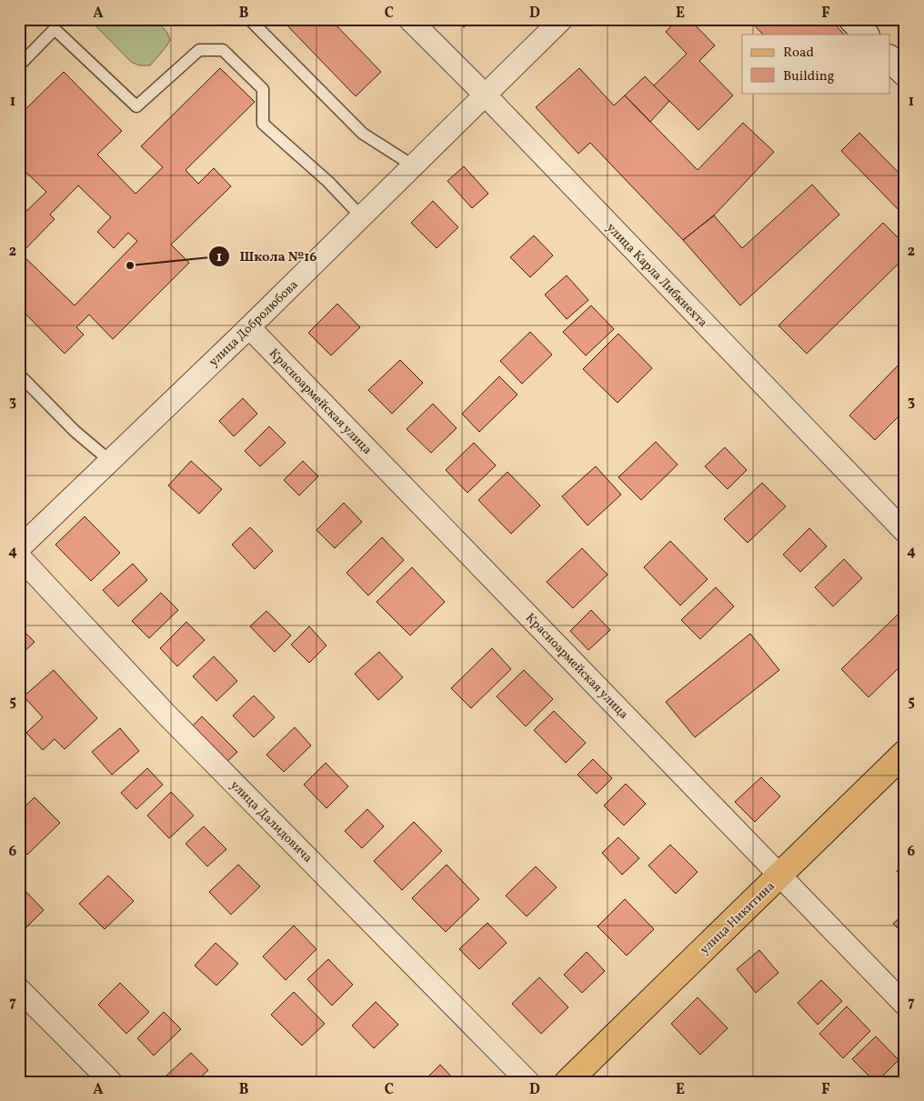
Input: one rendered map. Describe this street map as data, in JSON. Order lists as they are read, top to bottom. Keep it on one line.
{"streets":{"main road":["улица Никитина"],"street":["улица Карла Либкнехта","улица Добролюбова","Красноармейская улица","улица Далидовича"]},"crossings":[["улица Карла Либкнехта","улица Добролюбова"],["улица Добролюбова","Красноармейская улица"],["Красноармейская улица","улица Никитина"]],"places":["Школа №16"],"legend":["Road","Building"],"grid":{"columns":["A","B","C","D","E","F"],"rows":["1","2","3","4","5","6","7"]}}
